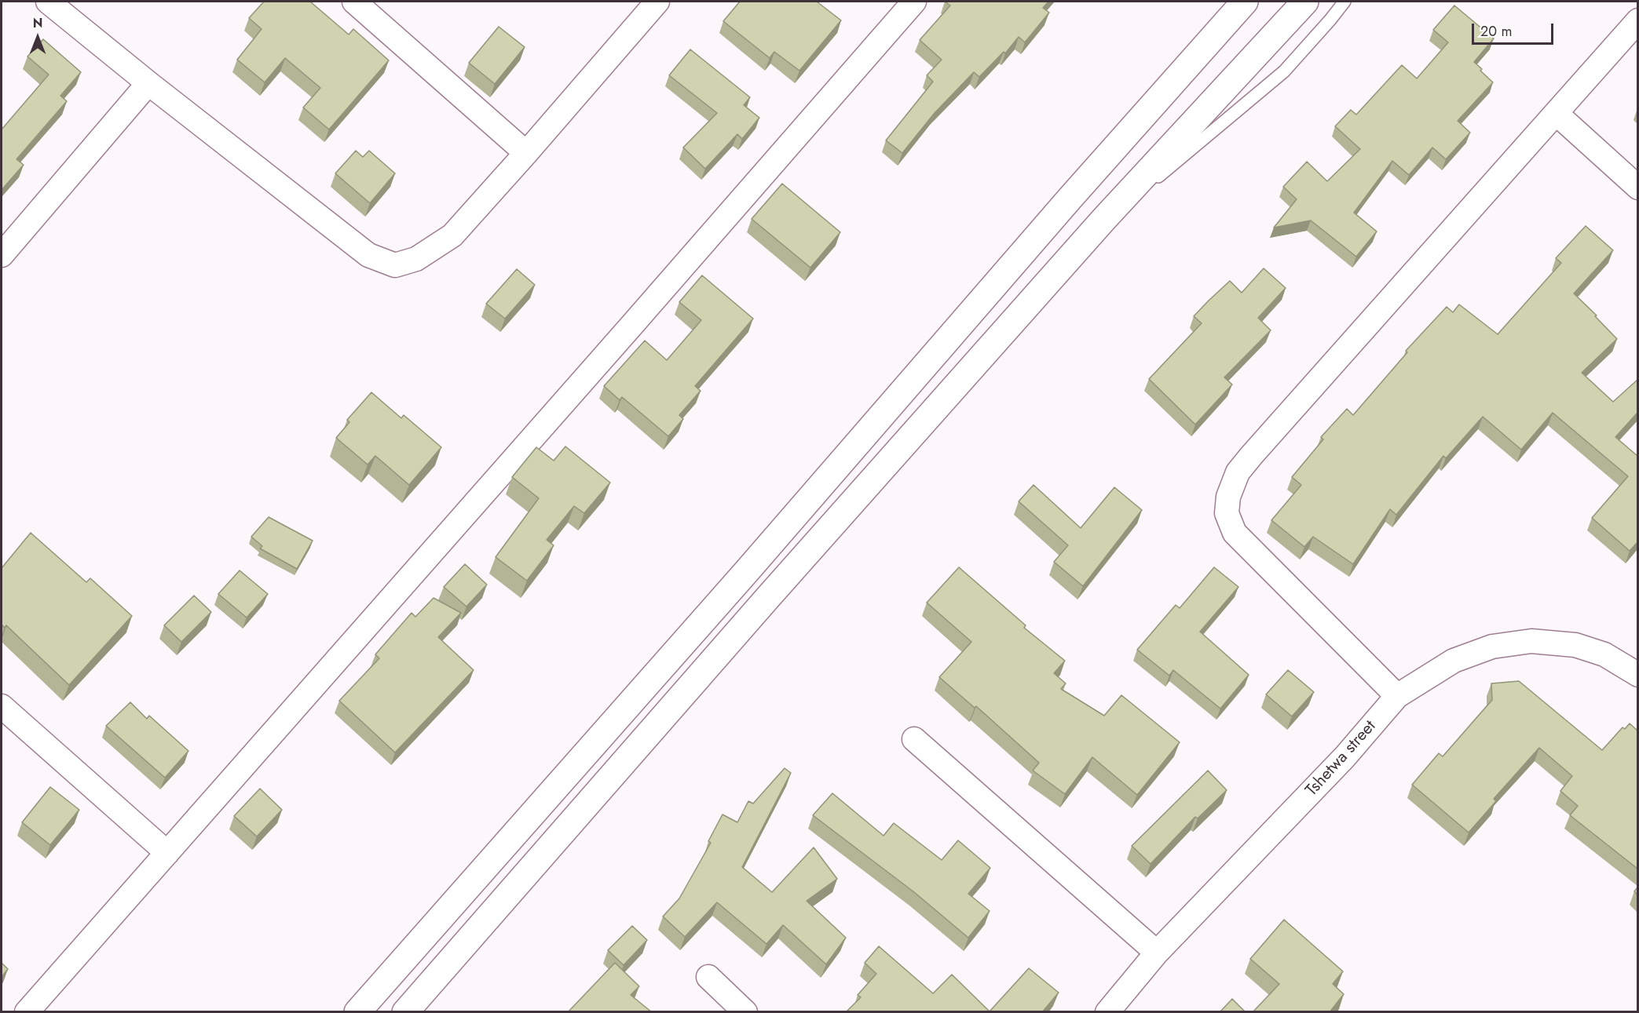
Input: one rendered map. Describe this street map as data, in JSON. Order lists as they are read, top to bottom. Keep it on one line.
{"streets":{"street":["Tshetwa street"]},"scale_bar":"20 m","north":"top"}
